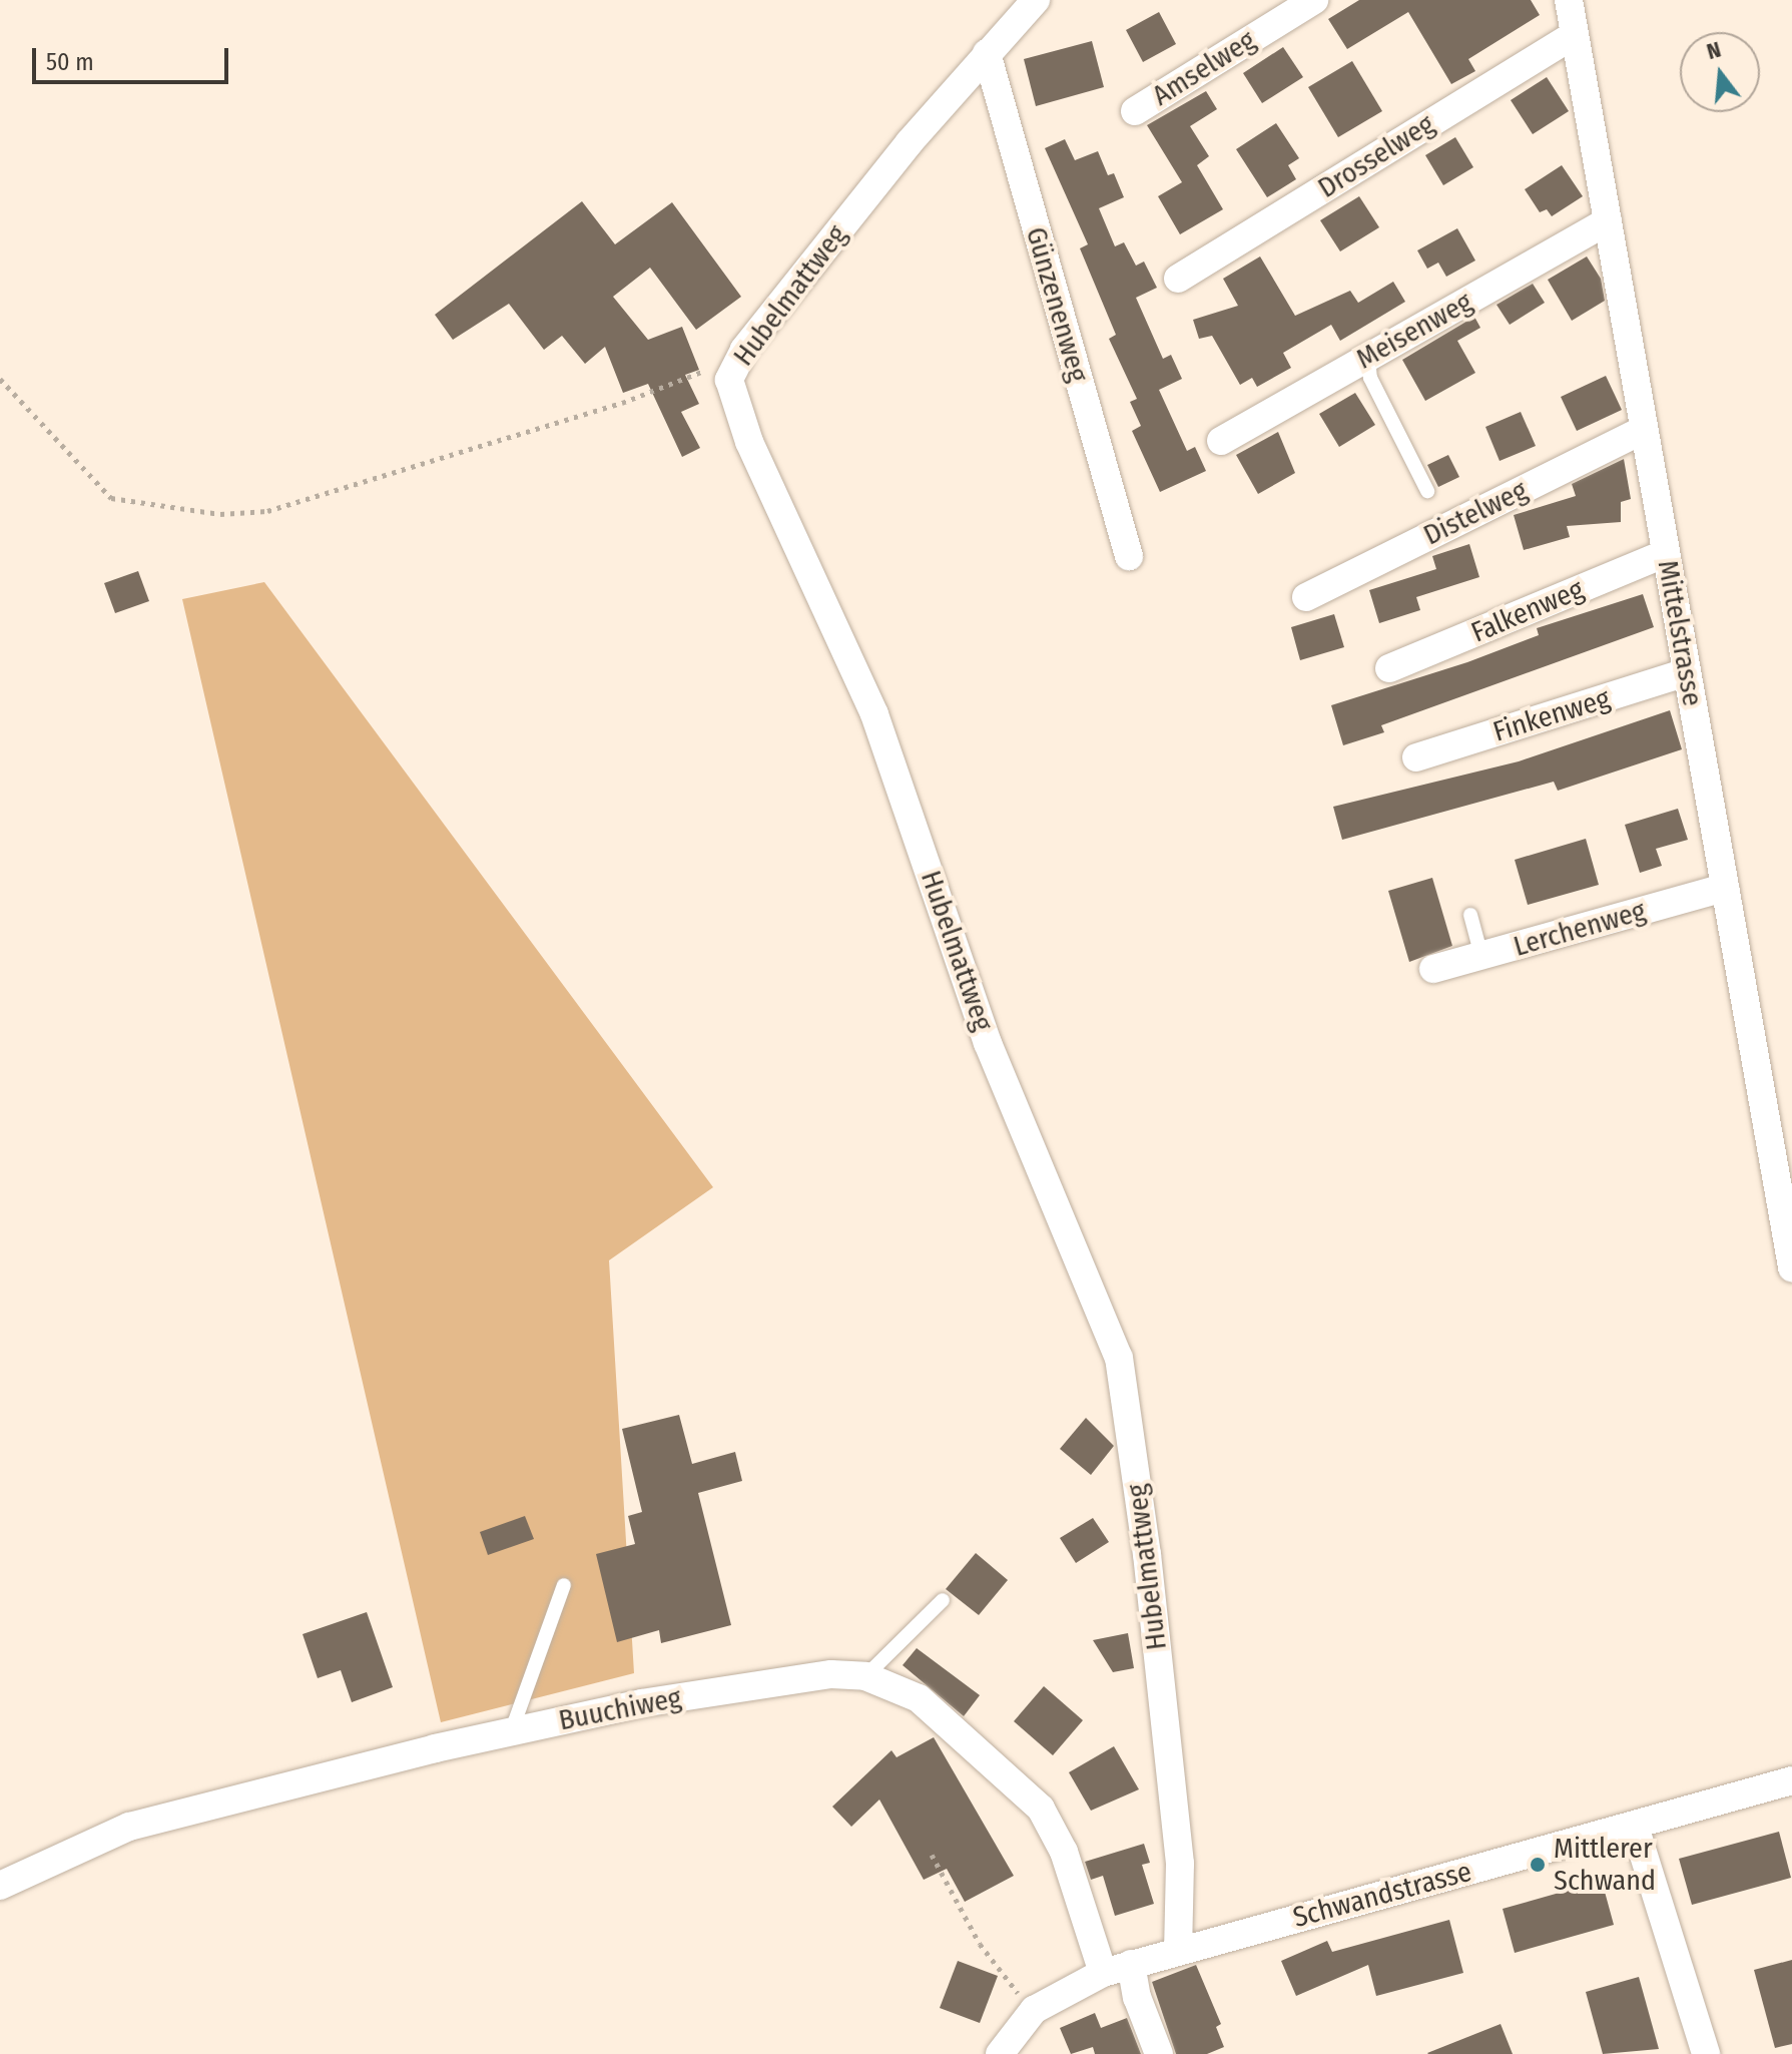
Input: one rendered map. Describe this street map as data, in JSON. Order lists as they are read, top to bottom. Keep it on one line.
{"streets":{"street":["Amselweg","Drosselweg","Hubelmattweg","Günzenenweg","Meisenweg","Distelweg","Falkenweg","Mittelstrasse","Finkenweg","Lerchenweg","Buuchiweg","Schwandstrasse"]},"crossings":[["Drosselweg","Mittelstrasse"],["Hubelmattweg","Günzenenweg"],["Hubelmattweg","Schwandstrasse"],["Meisenweg","Mittelstrasse"],["Distelweg","Mittelstrasse"],["Falkenweg","Mittelstrasse"],["Mittelstrasse","Finkenweg"],["Mittelstrasse","Lerchenweg"],["Buuchiweg","Schwandstrasse"]],"places":["Mittlerer Schwand"],"scale_bar":"50 m","north":"top"}
